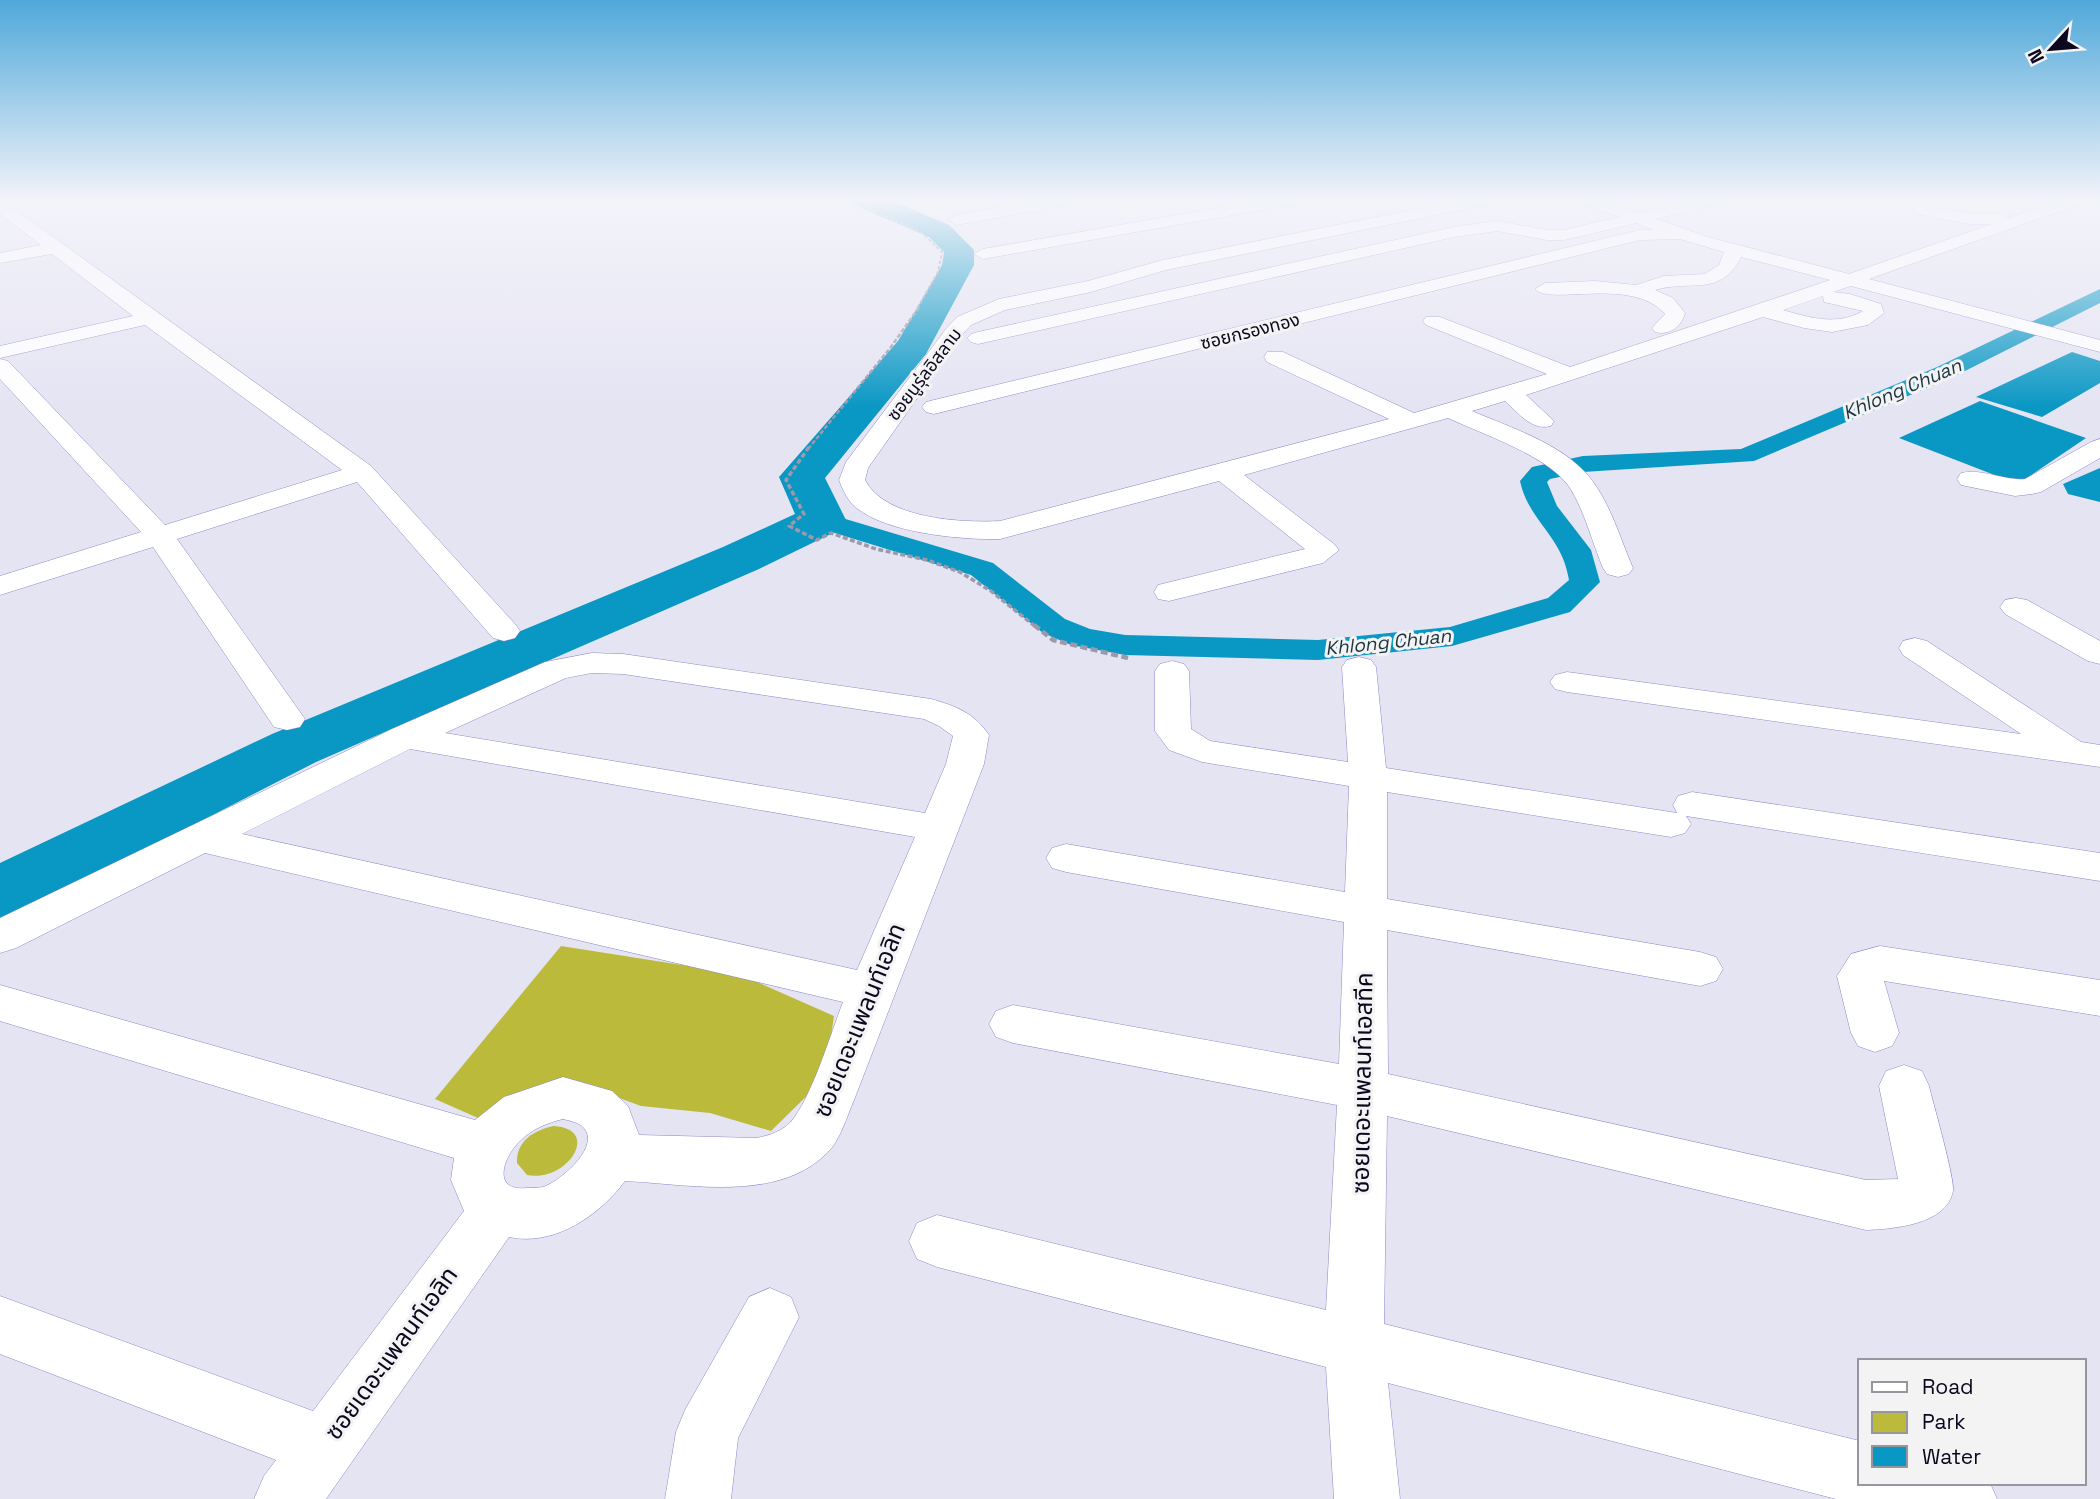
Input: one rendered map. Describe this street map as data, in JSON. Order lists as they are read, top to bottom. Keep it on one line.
{"streets":{"street":["ซอยกรองทอง","ซอยนูรุ่ลอิสลาม","ซอยเดอะแพลนท์เอลิท","ซอยเดอะแพลนท์เอสทีค"]},"water":["Khlong Chuan"],"legend":["Road","Park","Water"],"north":"bottom left"}
